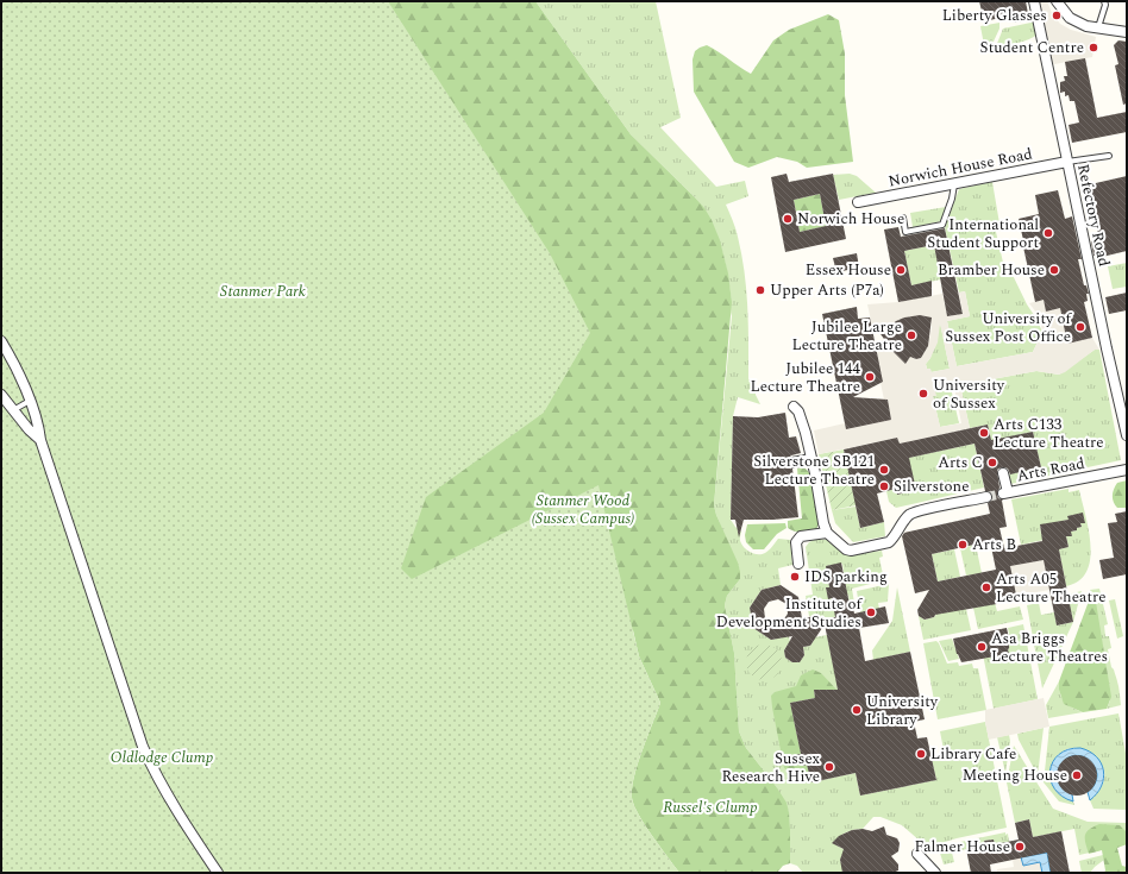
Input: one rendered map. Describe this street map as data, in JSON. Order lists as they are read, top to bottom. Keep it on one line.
{"streets":{"street":["Norwich House Road","Refectory Road","Arts Road"]},"crossings":[["Norwich House Road","Refectory Road"]],"parks":["Stanmer Park","Stanmer Wood (Sussex Campus)","Oldlodge Clump","Russel's Clump"],"places":["Liberty Glasses","Student Centre","Norwich House","International Student Support","Essex House","Bramber House","Upper Arts (P7a)","University of Sussex Post Office","Jubilee Large Lecture Theatre","Jubilee 144 Lecture Theatre","University of Sussex","Arts C133 Lecture Theatre","Arts C","Silverstone SB121 Lecture Theatre","Silverstone","Arts B","IDS parking","Arts A05 Lecture Theatre","Institute of Development Studies","Asa Briggs Lecture Theatres","University Library","Library Cafe","Sussex Research Hive","Meeting House","Falmer House"]}
